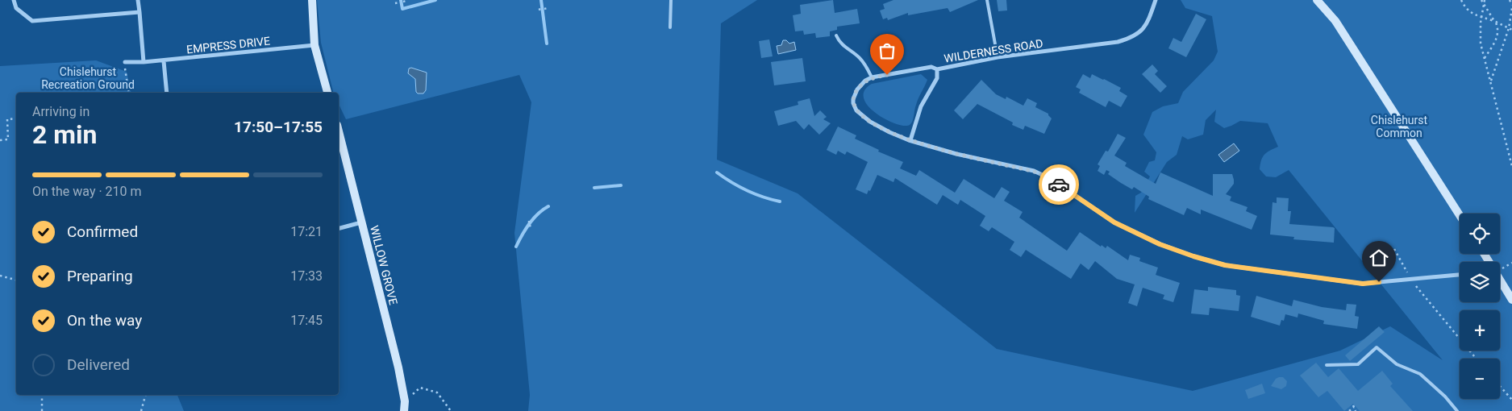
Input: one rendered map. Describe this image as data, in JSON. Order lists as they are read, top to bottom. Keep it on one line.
{"streets":{"street":["EMPRESS DRIVE","WILDERNESS ROAD","WILLOW GROVE"]},"parks":["Chislehurst Recreation Ground","Chislehurst Common"],"page":{"heading":["2 min","Arriving in","17:50–17:55"],"bar":"On the way · 210 m","list":[["Confirmed","17:21"],["Preparing","17:33"],["On the way","17:45"],"Delivered"],"map_buttons":["+","−"]}}
